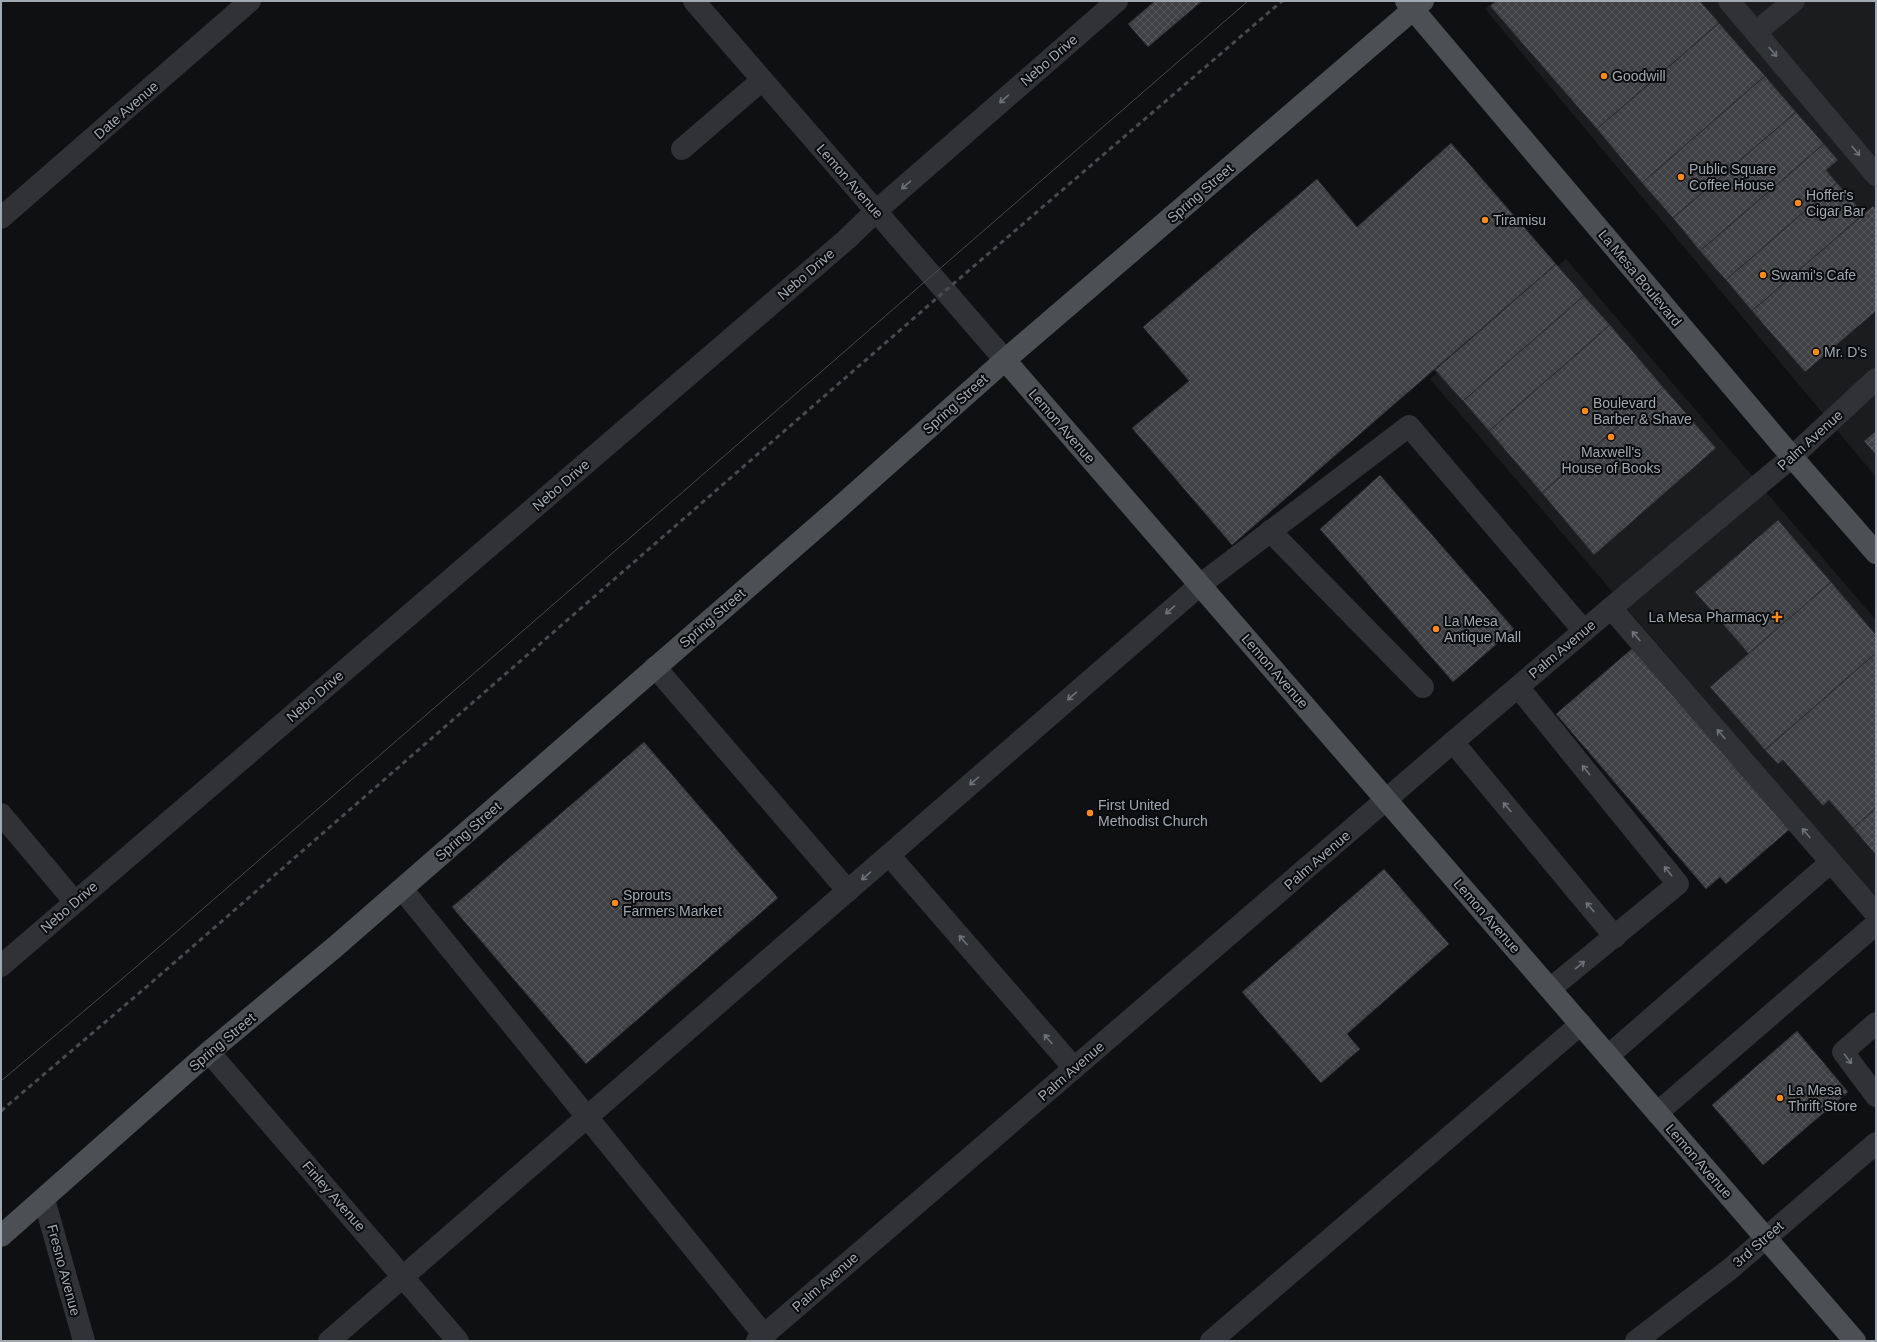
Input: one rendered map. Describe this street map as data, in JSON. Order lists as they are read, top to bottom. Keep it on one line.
{"streets":{"main road":["Lemon Avenue","Spring Street","La Mesa Boulevard"],"street":["Nebo Drive","Date Avenue","Palm Avenue","Finley Avenue","3rd Street","Fresno Avenue"]},"crossings":[["Nebo Drive","Lemon Avenue"],["Lemon Avenue","Spring Street"],["Lemon Avenue","Palm Avenue"],["Lemon Avenue","3rd Street"],["Spring Street","La Mesa Boulevard"],["Spring Street","Finley Avenue"],["Spring Street","Fresno Avenue"],["La Mesa Boulevard","Palm Avenue"]],"places":{"other":["Goodwill","Public Square Coffee House","Hoffer's Cigar Bar","Tiramisu","Swami's Cafe","Mr. D's","Boulevard Barber & Shave","Maxwell's House of Books","La Mesa Antique Mall","First United Methodist Church","Sprouts Farmers Market","La Mesa Thrift Store"],"health":["La Mesa Pharmacy"]}}
